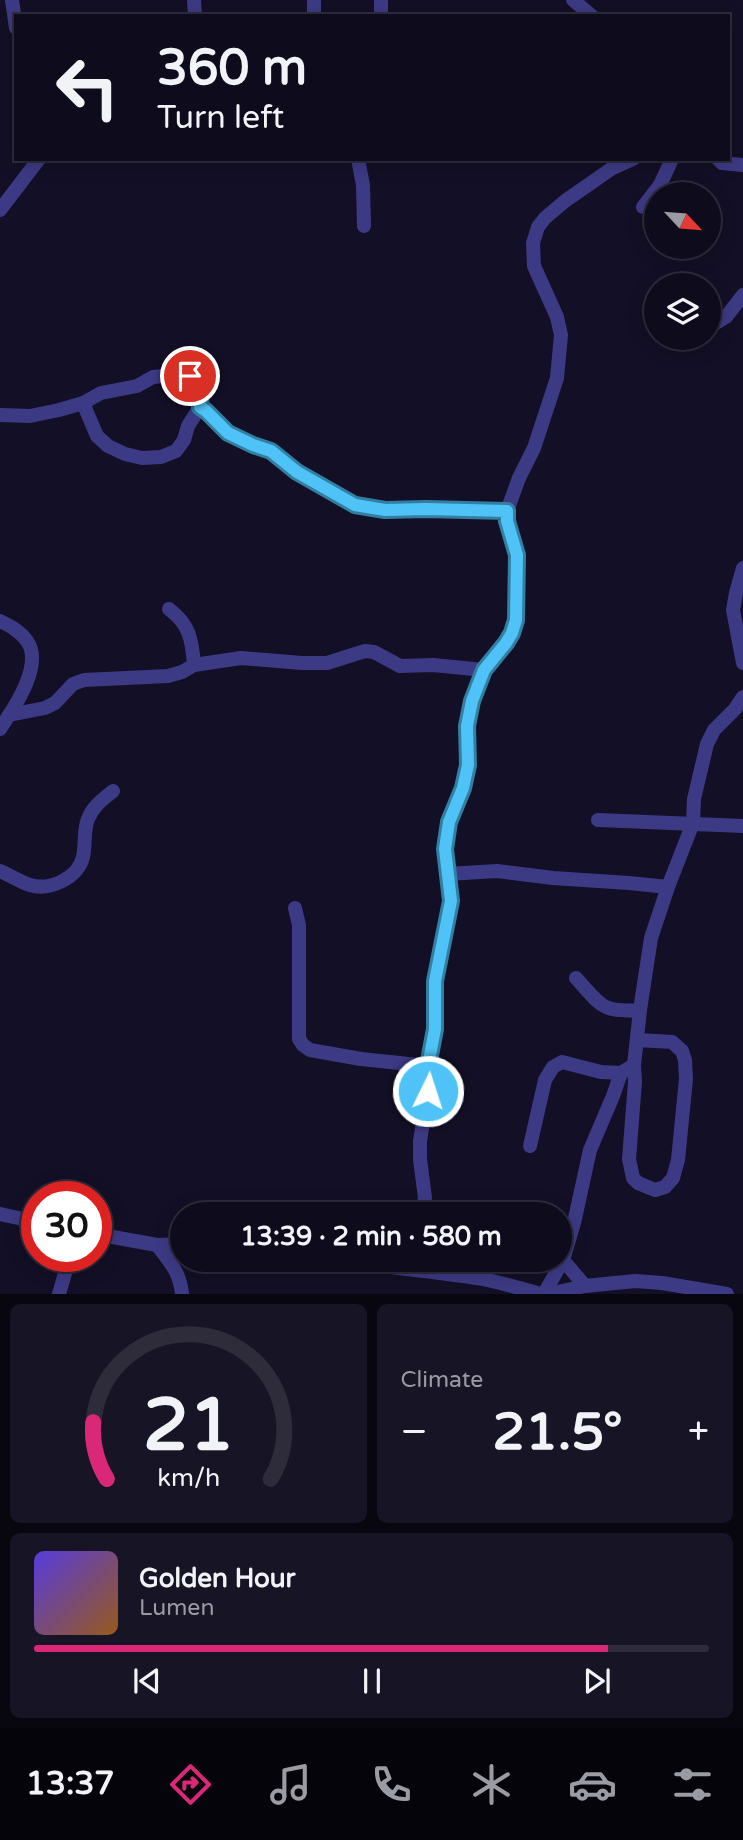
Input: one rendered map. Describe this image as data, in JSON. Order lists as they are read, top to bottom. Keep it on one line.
{"north":"bottom right","page":{"turn":["360 m","Turn left"],"limit":"30","trip":"13:39 · 2 min · 580 m","tile":"Climate","heat":["−","21.5°","+"],"song":["Golden Hour","Lumen"],"tabs":"13:37","gauge":["21","km/h"]}}
